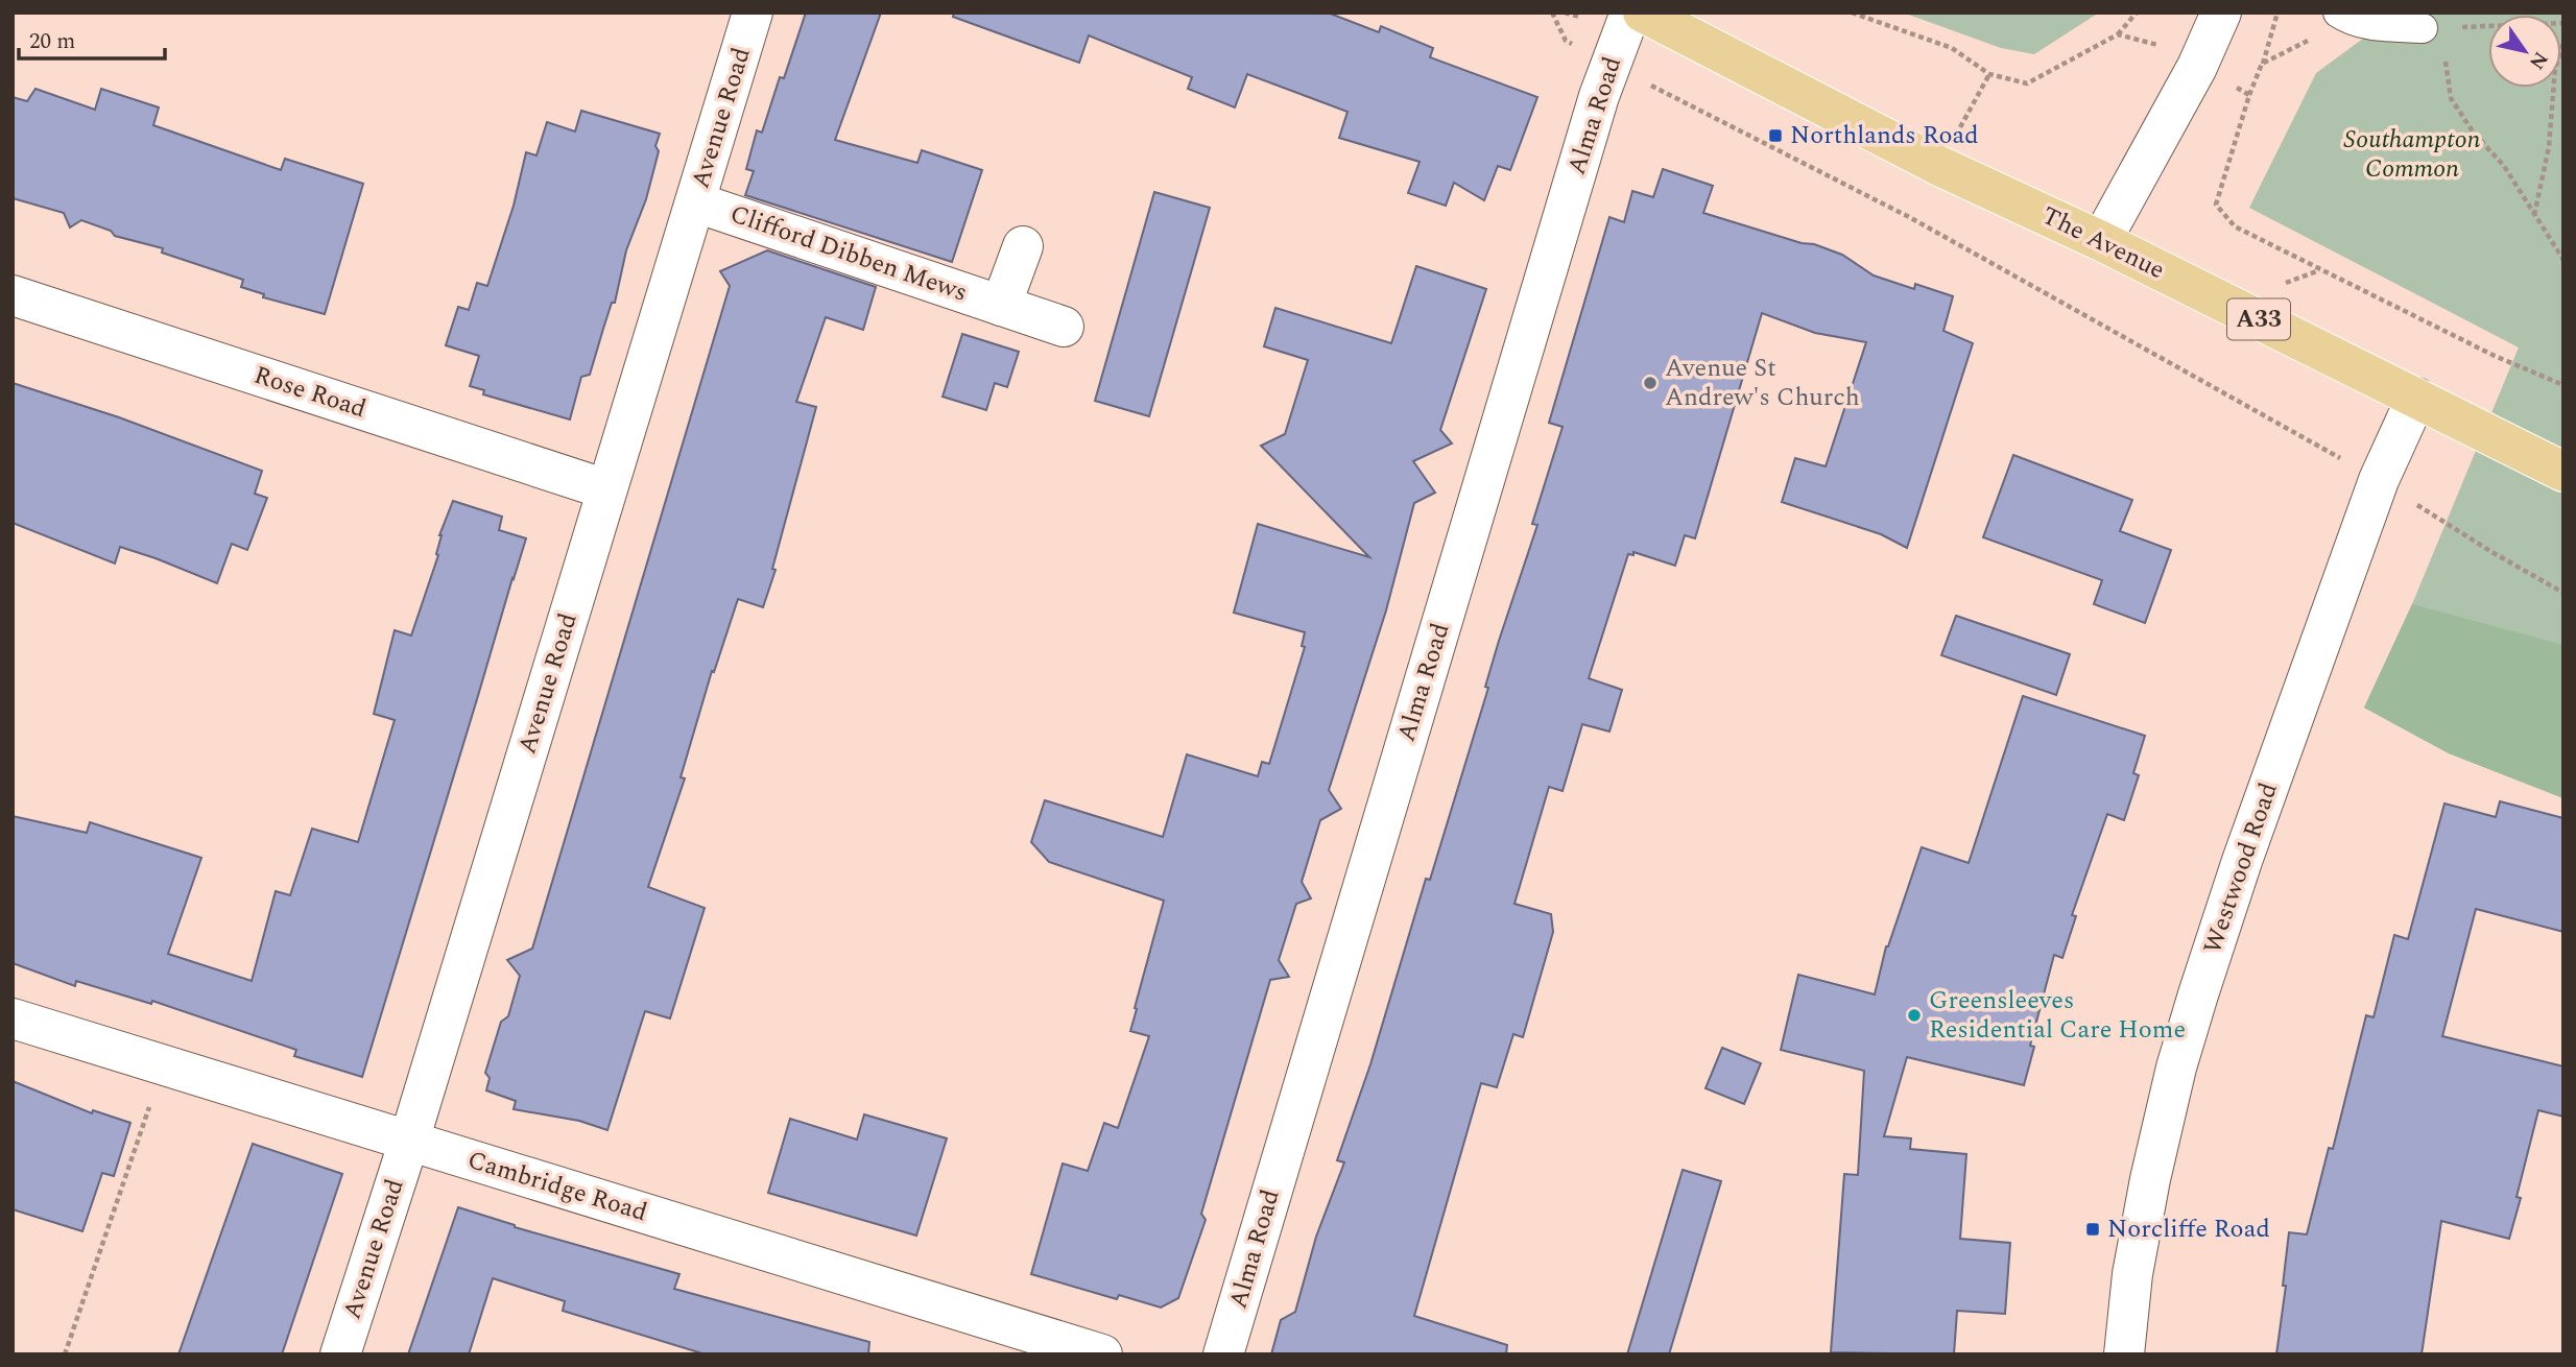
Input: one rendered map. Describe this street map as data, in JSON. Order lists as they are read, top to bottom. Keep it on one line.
{"streets":{"main road":["The Avenue","A33"],"street":["Alma Road","Avenue Road","Clifford Dibben Mews","Rose Road","Westwood Road","Cambridge Road"]},"crossings":[["Avenue Road","Clifford Dibben Mews"],["Avenue Road","Rose Road"],["Avenue Road","Cambridge Road"],["The Avenue","Westwood Road"]],"parks":["Southampton Common"],"places":{"transit":["Northlands Road","Norcliffe Road"],"other":["Avenue St Andrew's Church","Greensleeves Residential Care Home"]},"scale_bar":"20 m","north":"bottom right"}
